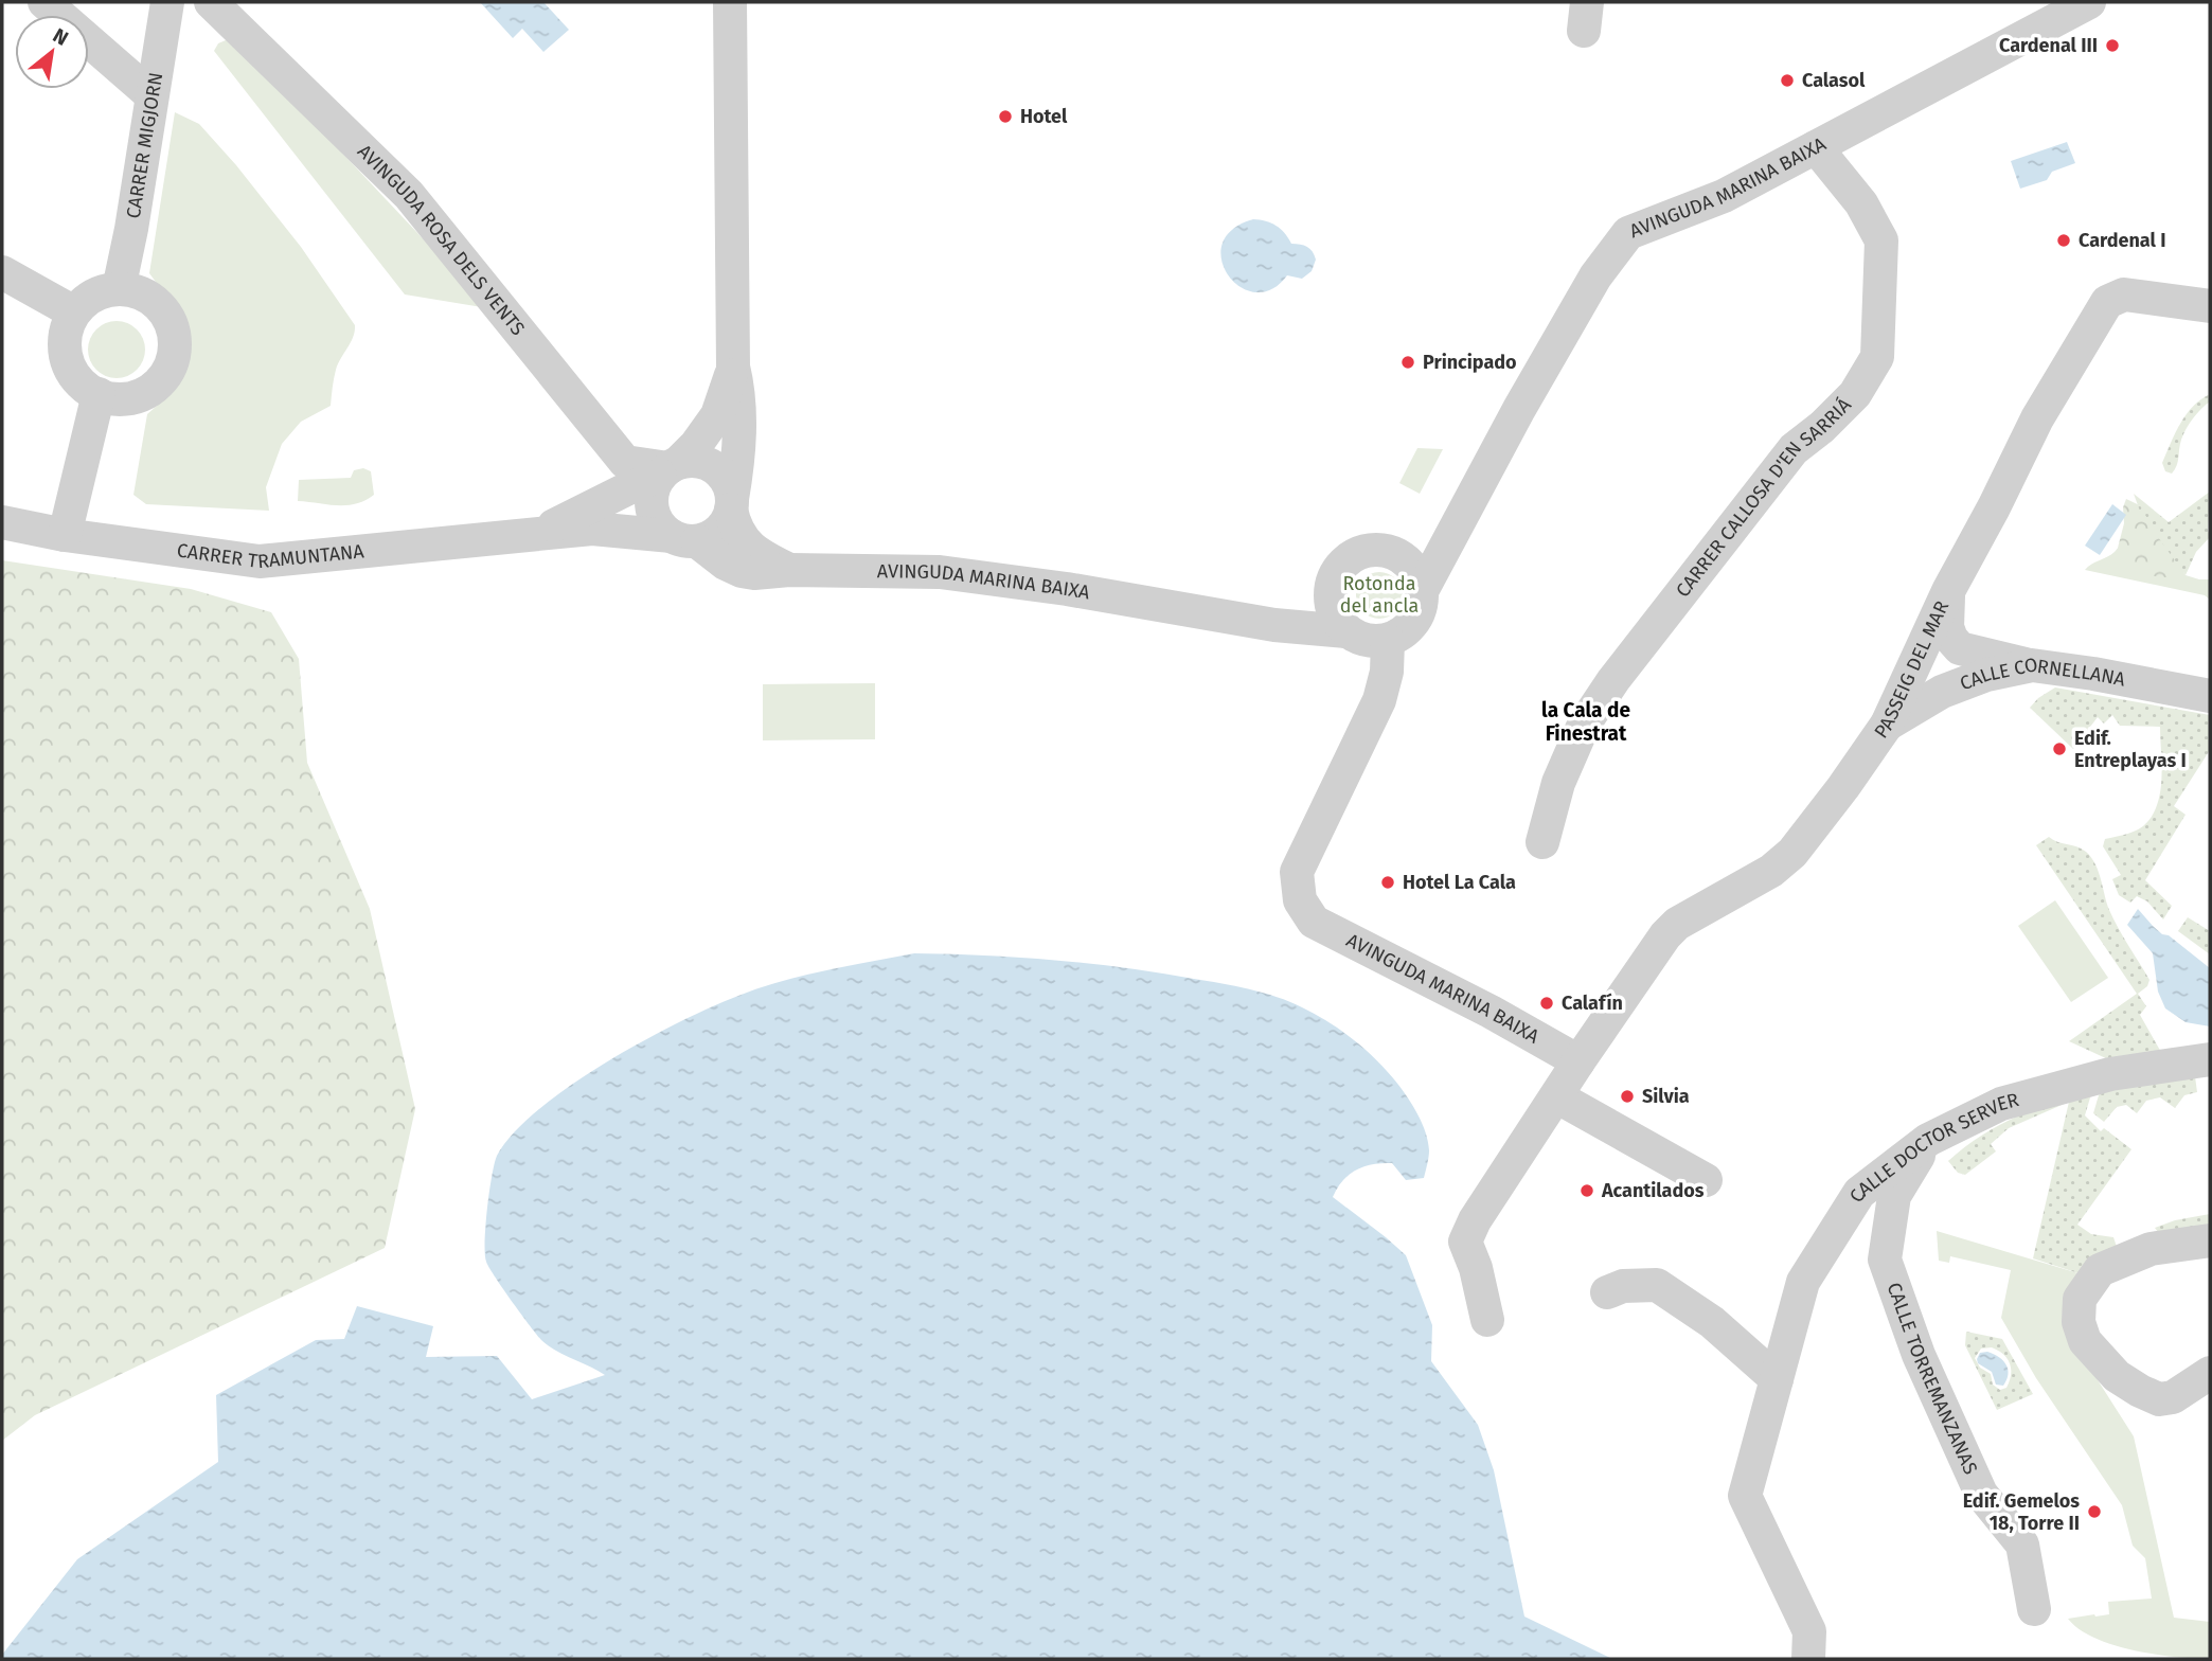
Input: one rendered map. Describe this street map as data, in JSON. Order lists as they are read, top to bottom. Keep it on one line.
{"streets":{"street":["CARRER MIGJORN","AVINGUDA MARINA BAIXA","AVINGUDA ROSA DELS VENTS","CARRER CALLOSA D'EN SARRIÁ","CARRER TRAMUNTANA","PASSEIG DEL MAR","CALLE CORNELLANA","CALLE DOCTOR SERVER","CALLE TORREMANZANAS"]},"crossings":[["AVINGUDA MARINA BAIXA","AVINGUDA ROSA DELS VENTS"],["AVINGUDA MARINA BAIXA","CARRER CALLOSA D'EN SARRIÁ"],["AVINGUDA MARINA BAIXA","CARRER TRAMUNTANA"],["AVINGUDA MARINA BAIXA","PASSEIG DEL MAR"],["AVINGUDA ROSA DELS VENTS","CARRER TRAMUNTANA"],["PASSEIG DEL MAR","CALLE CORNELLANA"],["CALLE DOCTOR SERVER","CALLE TORREMANZANAS"]],"districts":["la Cala de Finestrat"],"parks":["Rotonda del ancla"],"places":["Cardenal III","Calasol","Hotel","Cardenal I","Principado","Edif. Entreplayas I","Hotel La Cala","Calafín","Silvia","Acantilados","Edif. Gemelos 18, Torre II"],"north":"top right"}
